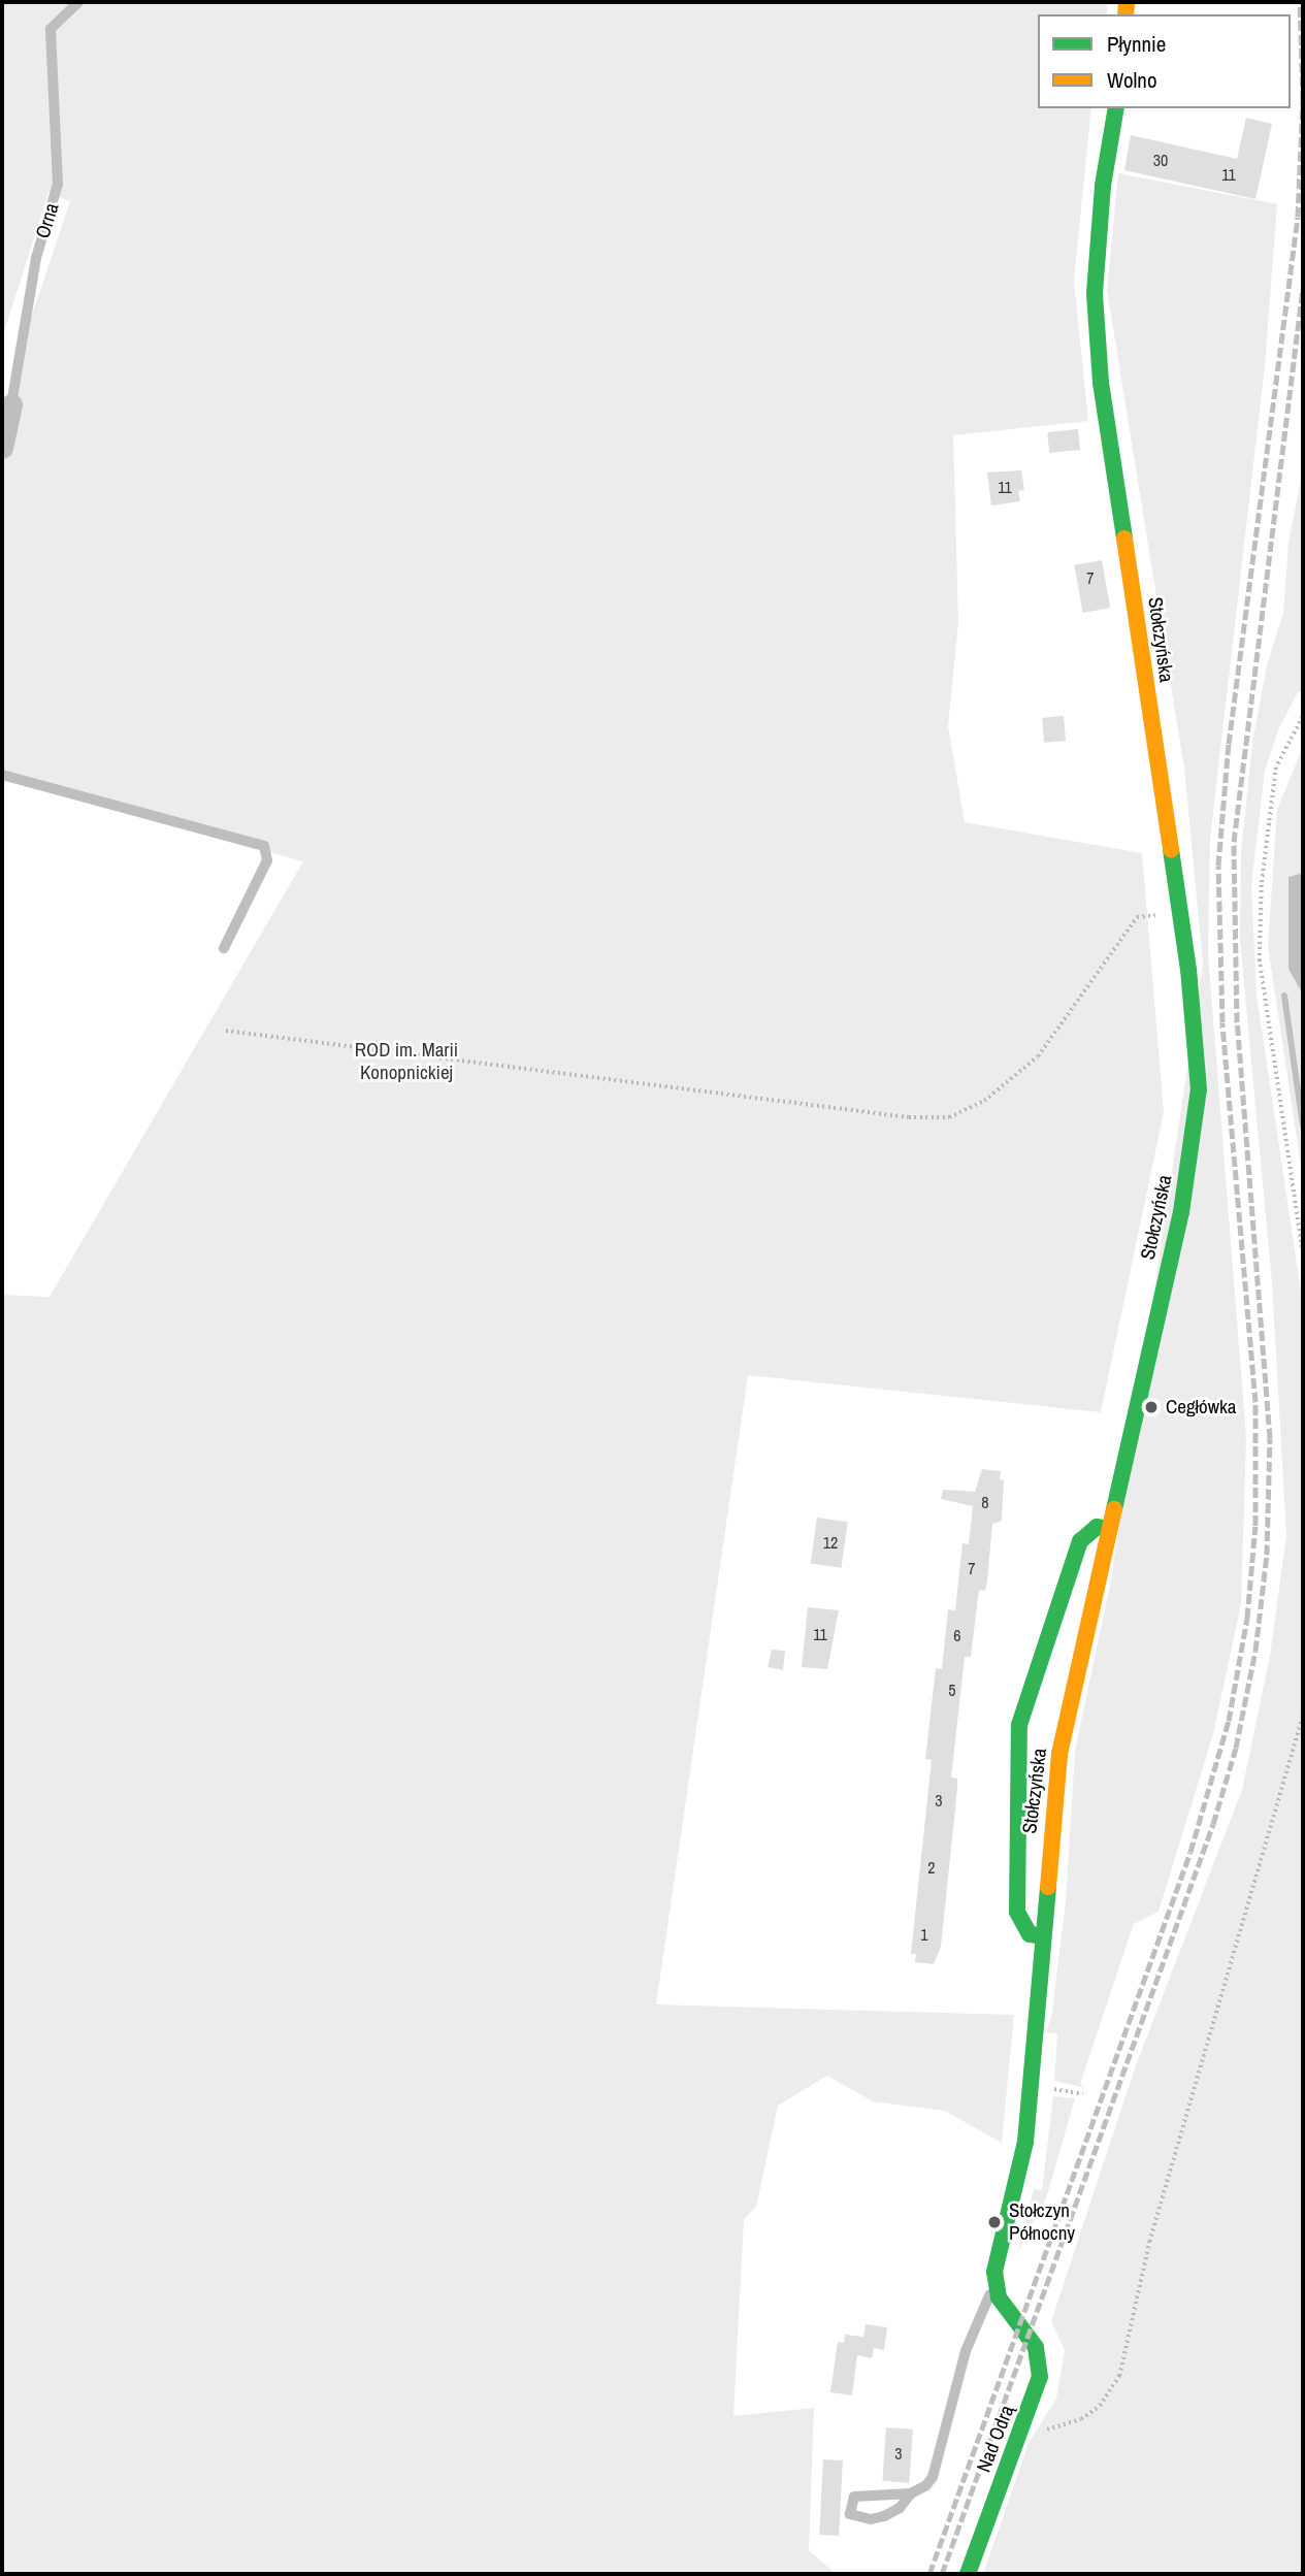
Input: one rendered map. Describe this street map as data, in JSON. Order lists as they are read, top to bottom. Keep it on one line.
{"streets":{"street":["Orna","Stołczyńska","Nad Odrą"]},"crossings":[["Stołczyńska","Nad Odrą"]],"parks":["ROD im. Marii Konopnickiej"],"places":["Cegłówka","Stołczyn Północny"],"house_numbers":["30","11","11","7","8","12","7","11","6","5","3","2","1","3"],"legend":["Płynnie","Wolno"]}
